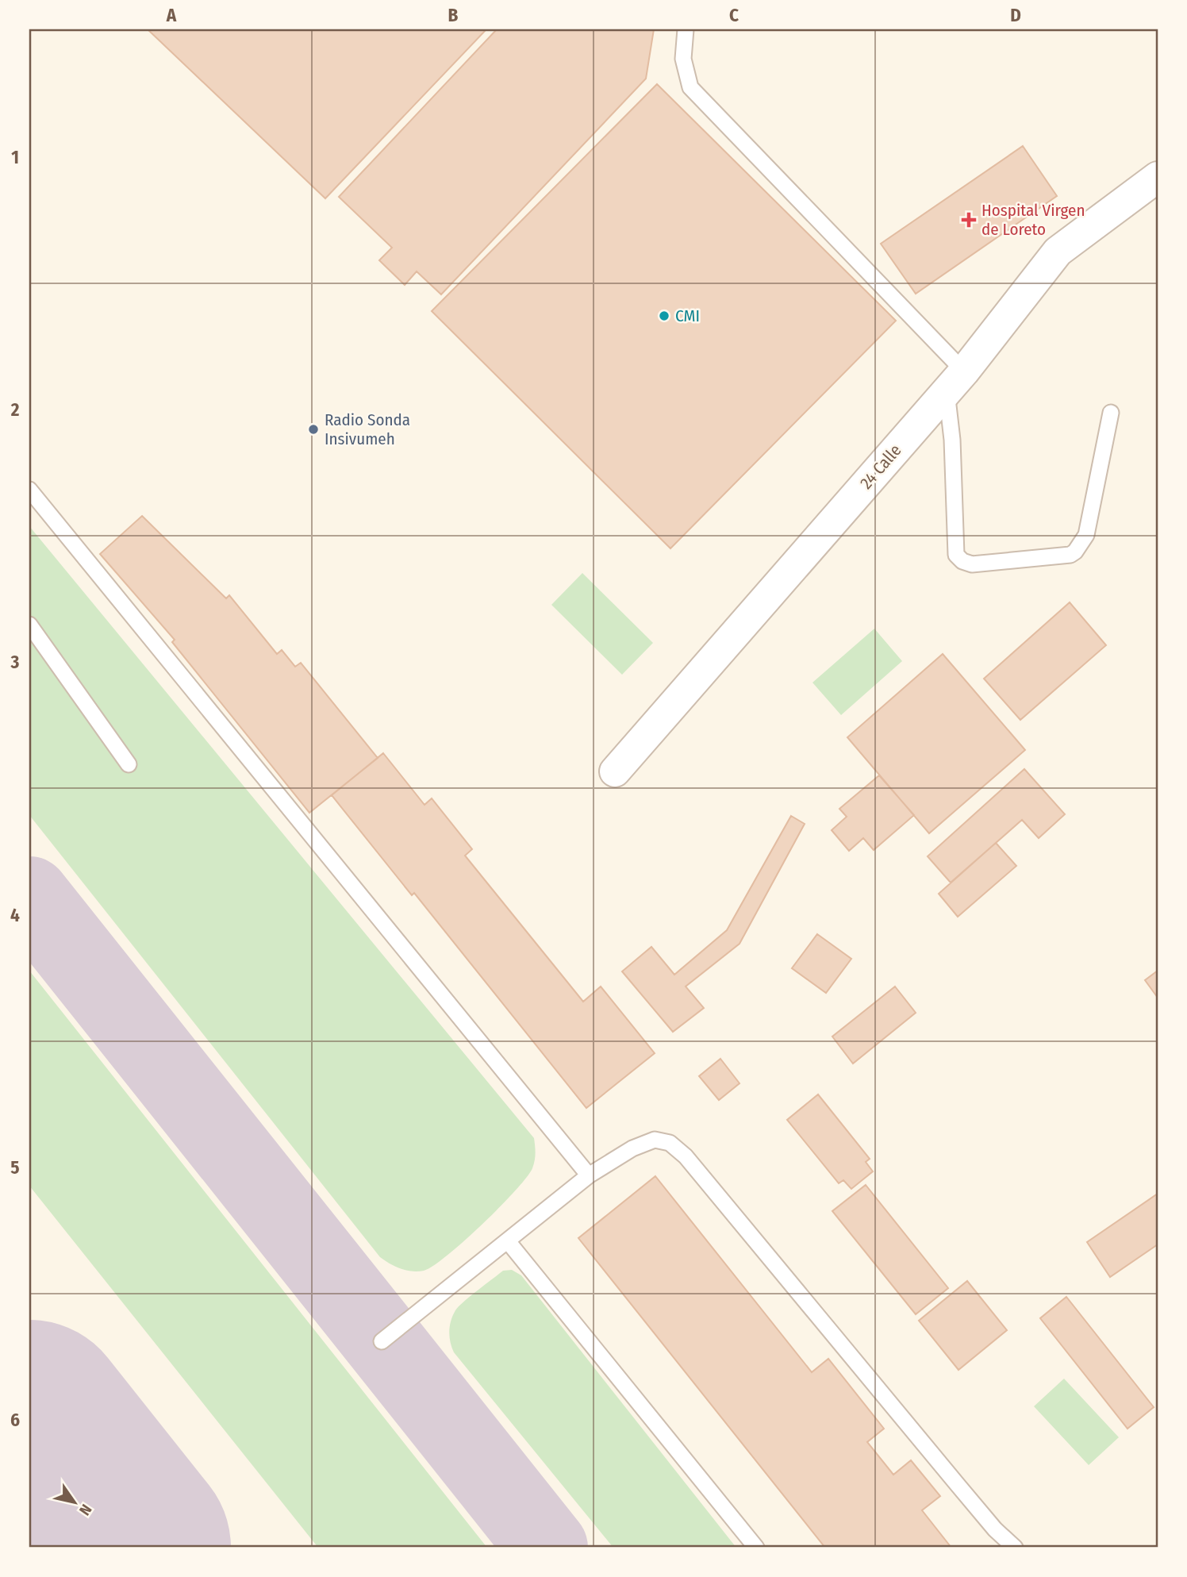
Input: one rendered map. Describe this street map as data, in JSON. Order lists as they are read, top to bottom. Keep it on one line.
{"streets":{"street":["24 Calle"]},"places":{"health":["Hospital Virgen de Loreto"],"other":["CMI","Radio Sonda Insivumeh"]},"north":"bottom right","grid":{"columns":["A","B","C","D"],"rows":["1","2","3","4","5","6"]}}
